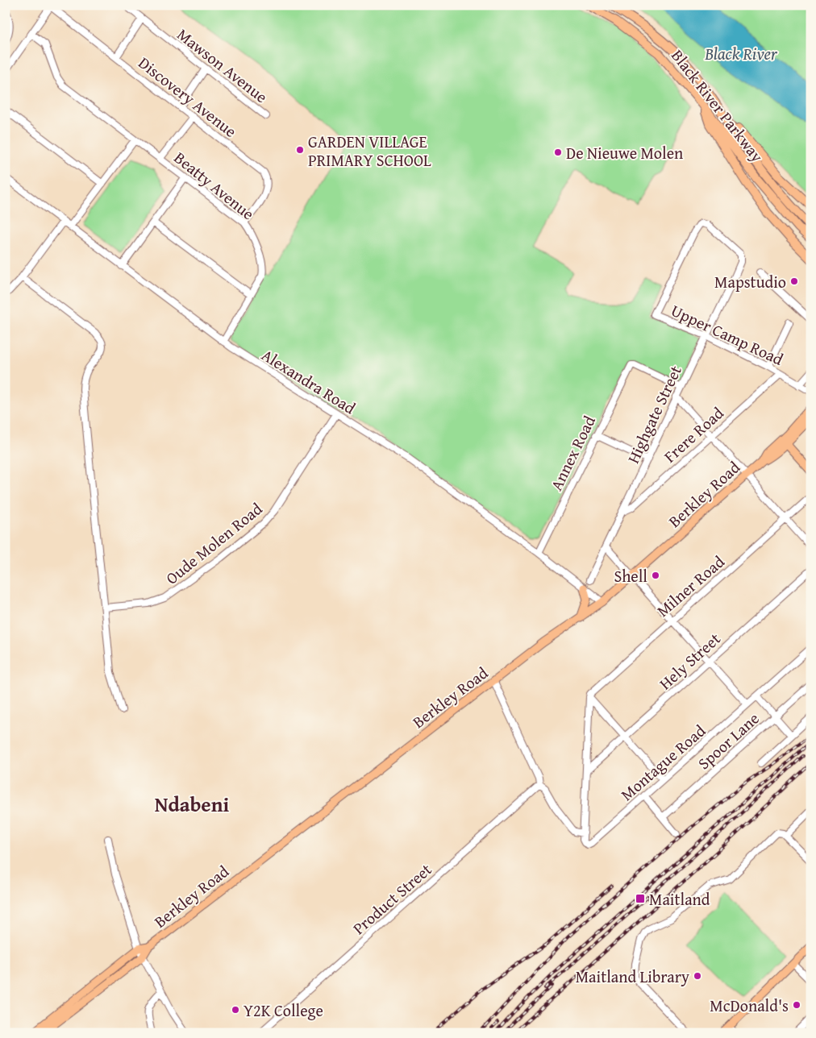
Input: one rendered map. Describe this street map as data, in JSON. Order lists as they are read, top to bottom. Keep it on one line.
{"streets":{"highway":["Black River Parkway"],"main road":["Berkley Road"],"street":["Mawson Avenue","Discovery Avenue","Beatty Avenue","Upper Camp Road","Alexandra Road","Highgate Street","Frere Road","Annex Road","Oude Molen Road","Milner Road","Hely Street","Spoor Lane","Montague Road","Product Street"]},"crossings":[["Discovery Avenue","Beatty Avenue"],["Beatty Avenue","Alexandra Road"],["Upper Camp Road","Highgate Street"],["Upper Camp Road","Frere Road"],["Alexandra Road","Annex Road"],["Alexandra Road","Berkley Road"],["Alexandra Road","Oude Molen Road"],["Highgate Street","Frere Road"],["Highgate Street","Annex Road"]],"districts":["Ndabeni"],"water":["Black River"],"places":{"other":["GARDEN VILLAGE PRIMARY SCHOOL","De Nieuwe Molen","Mapstudio","Shell","Maitland Library","McDonald's","Y2K College"],"transit":["Maitland"]}}
